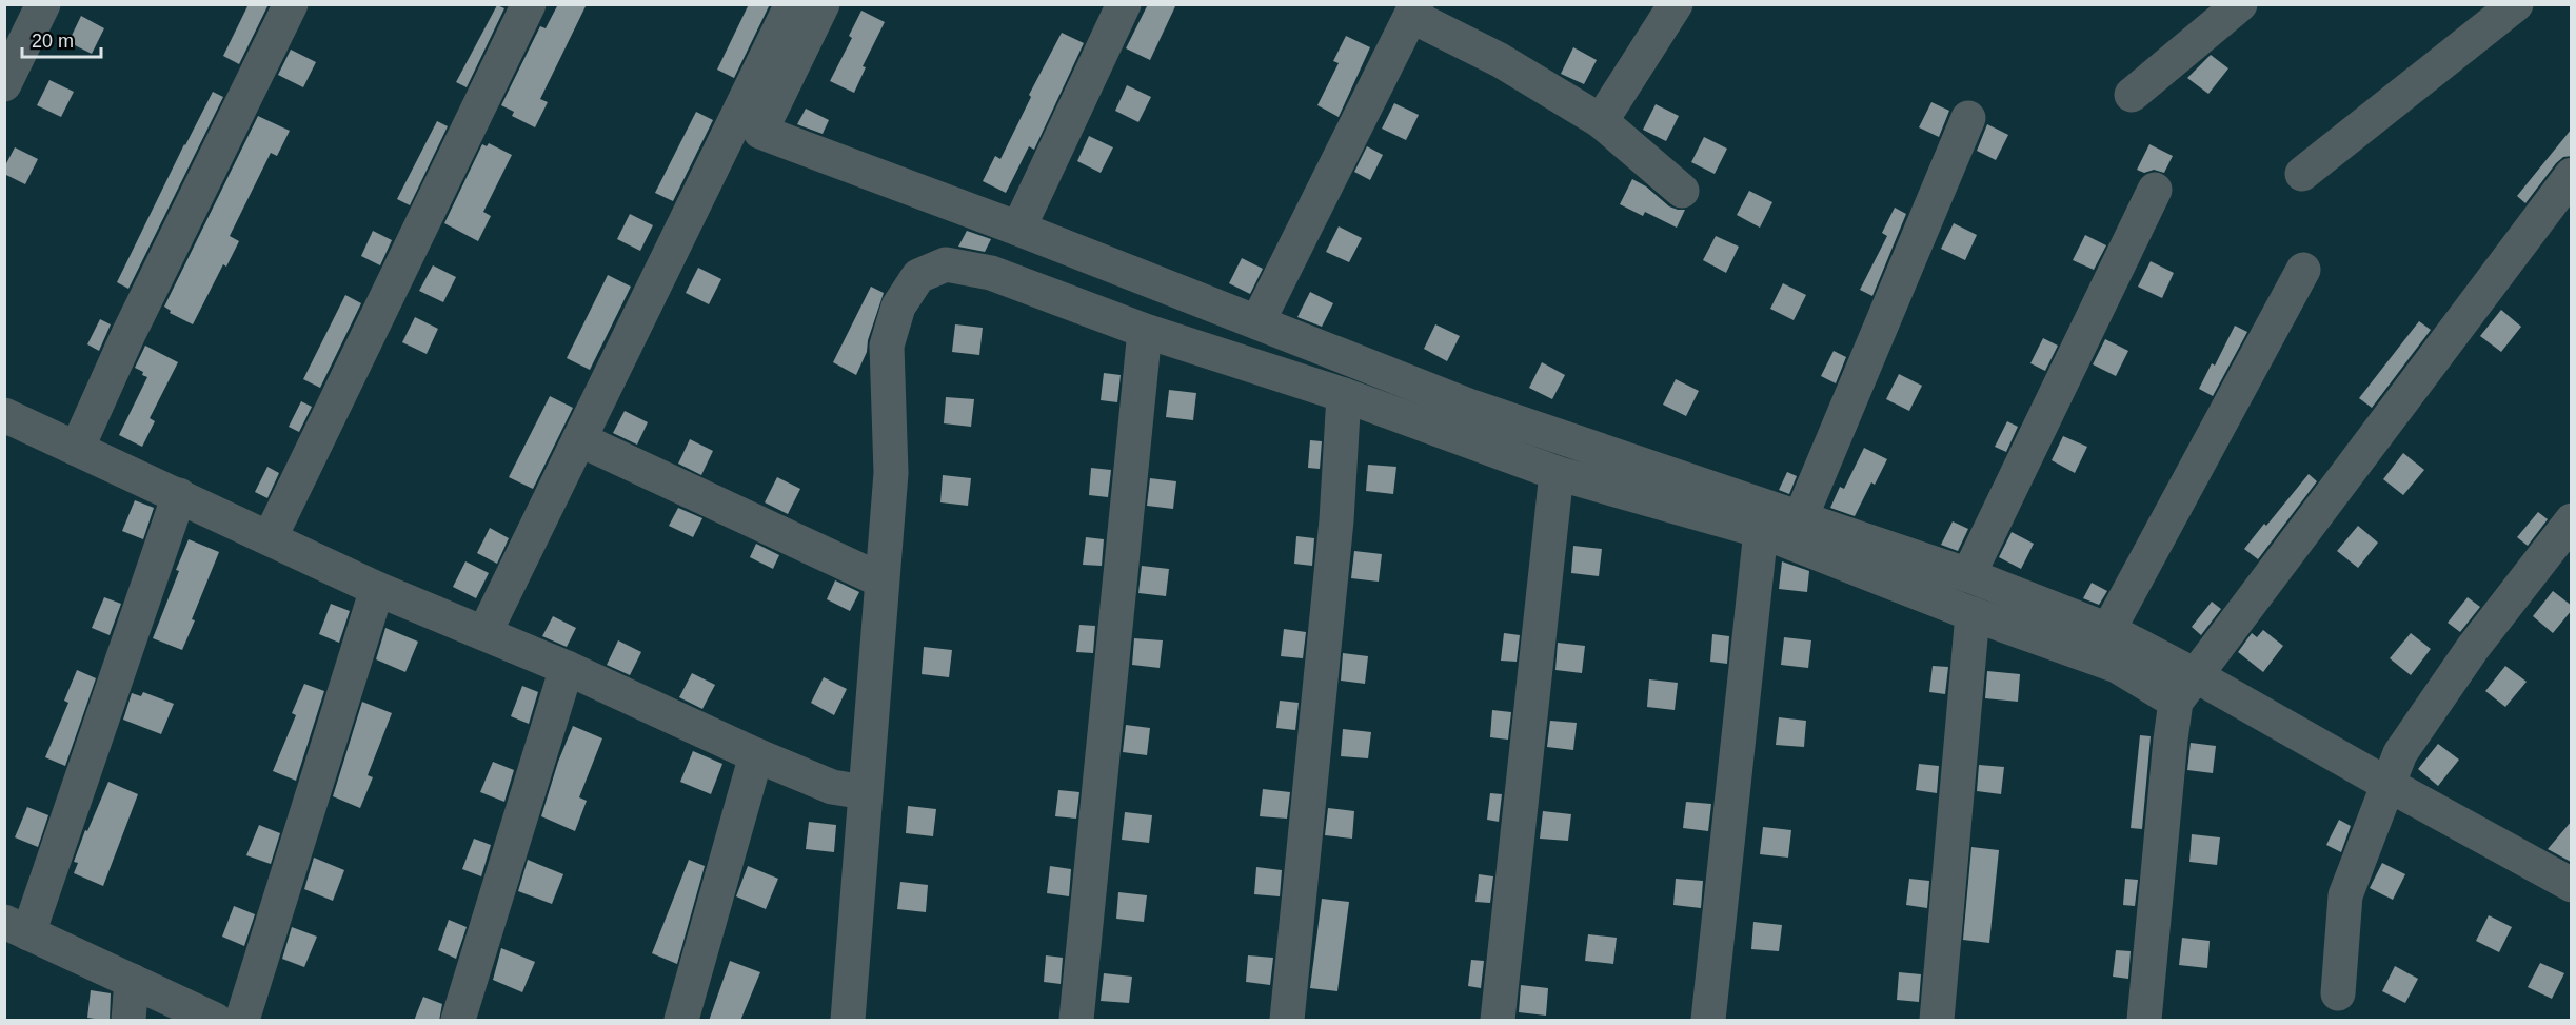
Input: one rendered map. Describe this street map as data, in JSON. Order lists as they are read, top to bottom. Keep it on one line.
{"scale_bar":"20 m"}
